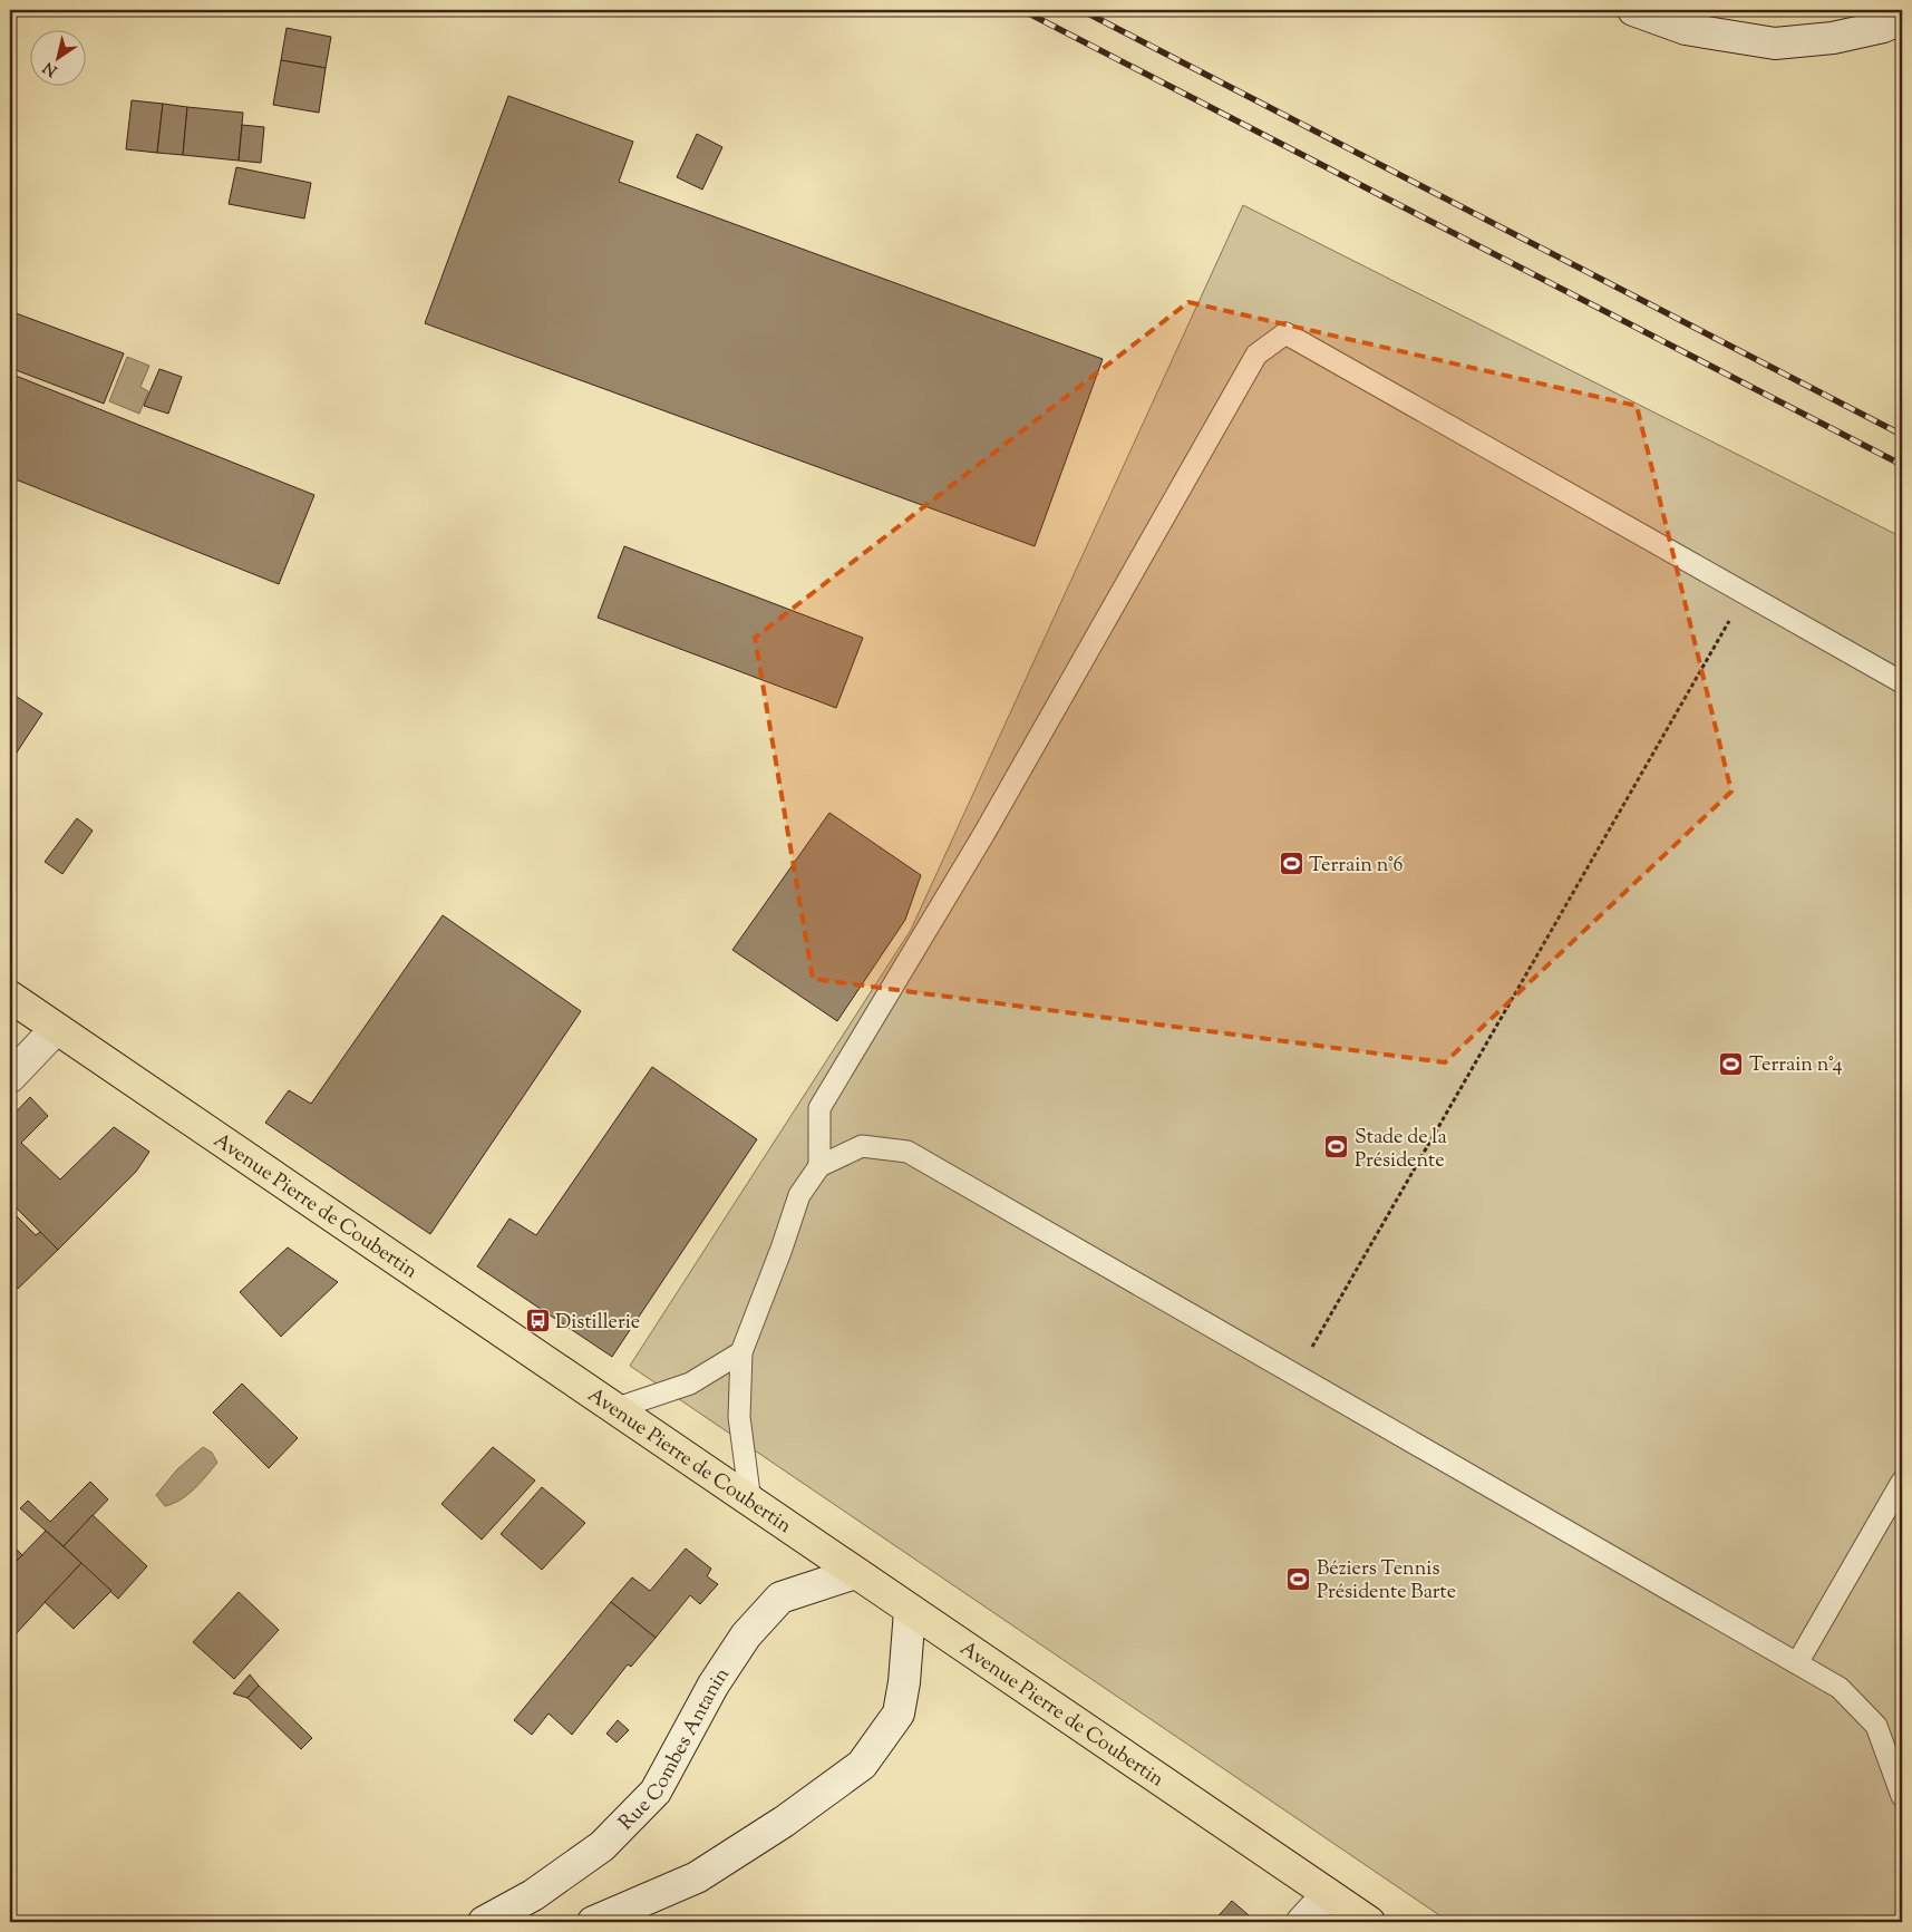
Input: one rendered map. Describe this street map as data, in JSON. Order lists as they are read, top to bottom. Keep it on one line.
{"streets":{"main road":["Avenue Pierre de Coubertin","Rue Combes Antanin"]},"crossings":[["Avenue Pierre de Coubertin","Rue Combes Antanin"]],"places":{"sports":["Terrain n°6","Terrain n°4","Stade de la Présidente","Béziers Tennis Présidente Barte"],"bus stop":["Distillerie"]},"north":"bottom left"}
